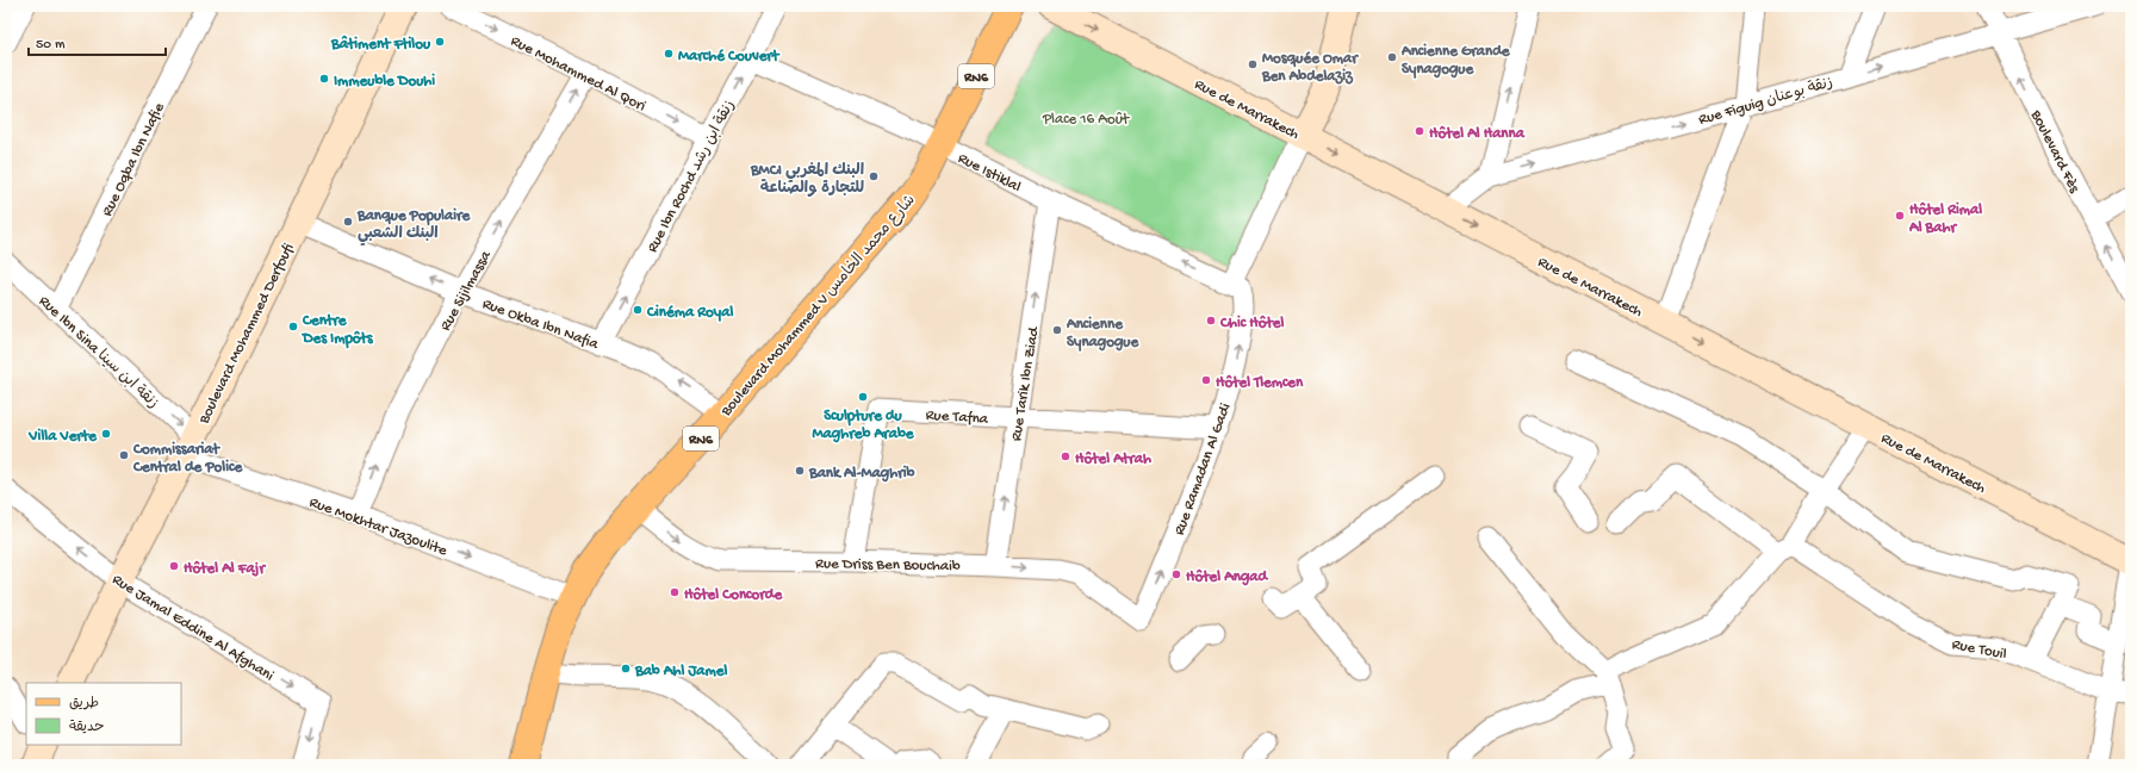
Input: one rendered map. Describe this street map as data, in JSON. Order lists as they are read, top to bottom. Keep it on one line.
{"streets":{"main road":["RN6","Rue de Marrakech","Boulevard Mohammed V شارع محمد الخامس","Boulevard Mohammed Derfoufi"],"street":["Rue Mohammed Al Qori","Rue Figuig زنقة بوعنان","Boulevard Fès","Rue Oqba Ibn Nafie","Rue Istiklal","Rue Ibn Rochd زنقة ابن رشد","Rue Sijilmassa","Rue Okba Ibn Nafia","Rue Ibn Sina زنقة ابن سينا","Rue Tarik Ibn Ziad","Rue Tafna","Rue Ramadan Al Gadi","Rue Mokhtar Jazoulite","Rue Driss Ben Bouchaib","Rue Jamal Eddine Al Afghani","Rue Touil"]},"crossings":[["Rue Mohammed Al Qori","Rue Ibn Rochd زنقة ابن رشد"],["Rue Mohammed Al Qori","Rue Sijilmassa"],["Rue Figuig زنقة بوعنان","Rue de Marrakech"],["Rue Figuig زنقة بوعنان","Boulevard Fès"],["Rue Oqba Ibn Nafie","Rue Ibn Sina زنقة ابن سينا"],["Rue Istiklal","Rue Ibn Rochd زنقة ابن رشد"],["Rue Istiklal","Boulevard Mohammed V شارع محمد الخامس"],["Rue Istiklal","Rue Tarik Ibn Ziad"],["Rue Istiklal","Rue Ramadan Al Gadi"],["Rue Ibn Rochd زنقة ابن رشد","Rue Okba Ibn Nafia"],["Rue Sijilmassa","Rue Okba Ibn Nafia"],["Rue Sijilmassa","Rue Mokhtar Jazoulite"],["Boulevard Mohammed V شارع محمد الخامس","Rue Okba Ibn Nafia"],["Boulevard Mohammed V شارع محمد الخامس","Rue Mokhtar Jazoulite"],["Boulevard Mohammed V شارع محمد الخامس","Rue Driss Ben Bouchaib"],["Rue Okba Ibn Nafia","Boulevard Mohammed Derfoufi"],["Boulevard Mohammed Derfoufi","Rue Ibn Sina زنقة ابن سينا"],["Boulevard Mohammed Derfoufi","Rue Mokhtar Jazoulite"],["Boulevard Mohammed Derfoufi","Rue Jamal Eddine Al Afghani"],["Rue Ibn Sina زنقة ابن سينا","Rue Mokhtar Jazoulite"],["Rue Tarik Ibn Ziad","Rue Tafna"],["Rue Tarik Ibn Ziad","Rue Driss Ben Bouchaib"],["Rue Tafna","Rue Ramadan Al Gadi"],["Rue Tafna","Rue Driss Ben Bouchaib"],["Rue Ramadan Al Gadi","Rue Driss Ben Bouchaib"]],"one_way":["Rue Mohammed Al Qori","Rue Figuig زنقة بوعنان","Rue de Marrakech","Boulevard Fès","Rue Istiklal","Rue Ibn Rochd زنقة ابن رشد","Rue Sijilmassa","Rue Okba Ibn Nafia","Rue Ibn Sina زنقة ابن سينا","Rue Tarik Ibn Ziad","Rue Ramadan Al Gadi","Rue Mokhtar Jazoulite"],"parks":["Place 16 Août"],"places":["Bâtiment Ftilou","Marché Couvert","Ancienne Grande Synagogue","Mosquée Omar Ben Abdelaziz","Immeuble Douhi","Hôtel Al Hanna","BMCI البنك المغربي للتجارة والصناعة","Hôtel Rimal Al Bahr","Banque Populaire البنك الشعبي","Cinéma Royal","Chic Hôtel","Centre Des Impôts","Ancienne Synagogue","Hôtel Tlemcen","Sculpture du Maghreb Arabe","Villa Verte","Commissariat Central de Police","Hôtel Atrah","Bank Al-Maghrib","Hôtel Al Fajr","Hôtel Angad","Hôtel Concorde","Bab Ahl Jamel"],"legend":["طريق","حديقة"],"scale_bar":"50 m"}
